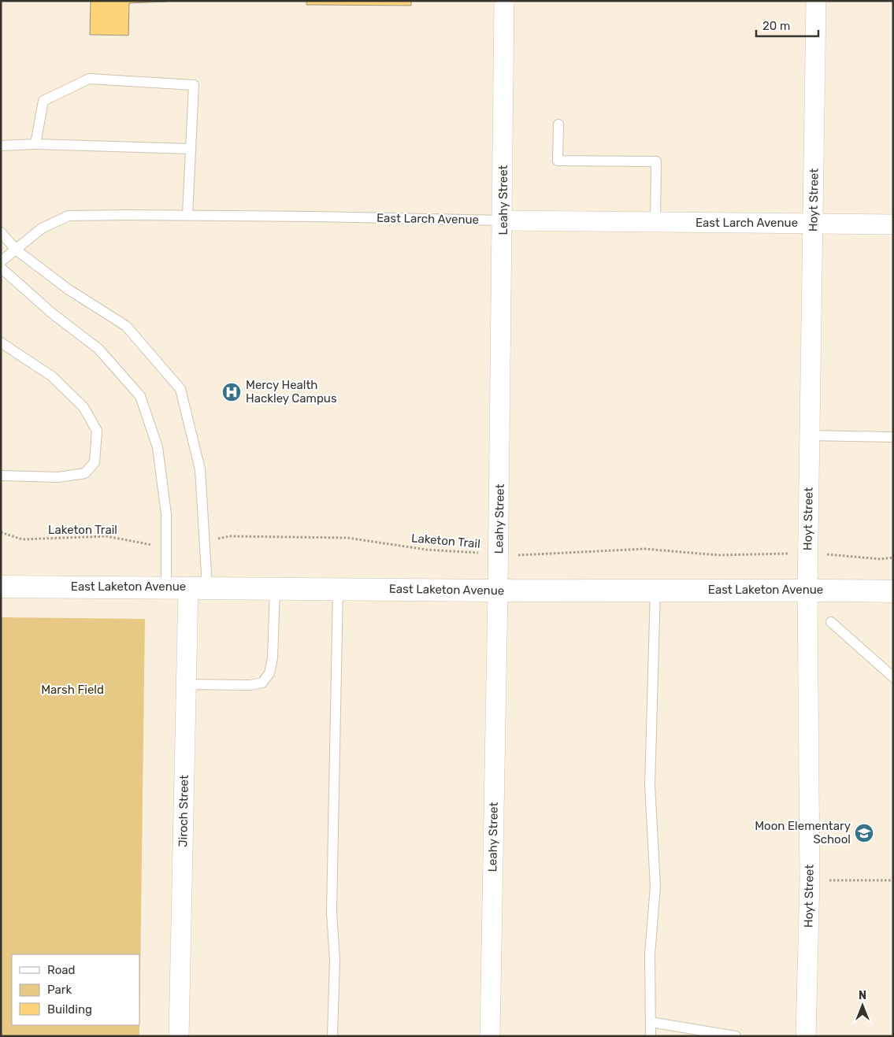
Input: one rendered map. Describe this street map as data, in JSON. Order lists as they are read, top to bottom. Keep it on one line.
{"streets":{"main road":["East Laketon Avenue"],"street":["Leahy Street","Hoyt Street","East Larch Avenue","Jiroch Street"],"path":["Laketon Trail"]},"crossings":[["Leahy Street","East Larch Avenue"],["Leahy Street","Laketon Trail"],["Leahy Street","East Laketon Avenue"],["Hoyt Street","East Larch Avenue"],["Hoyt Street","Laketon Trail"],["Hoyt Street","East Laketon Avenue"],["East Laketon Avenue","Jiroch Street"]],"parks":["Marsh Field"],"places":{"hospital":["Mercy Health Hackley Campus"],"school or university":["Moon Elementary School"]},"legend":["Road","Park","Building"],"scale_bar":"20 m","north":"top"}
